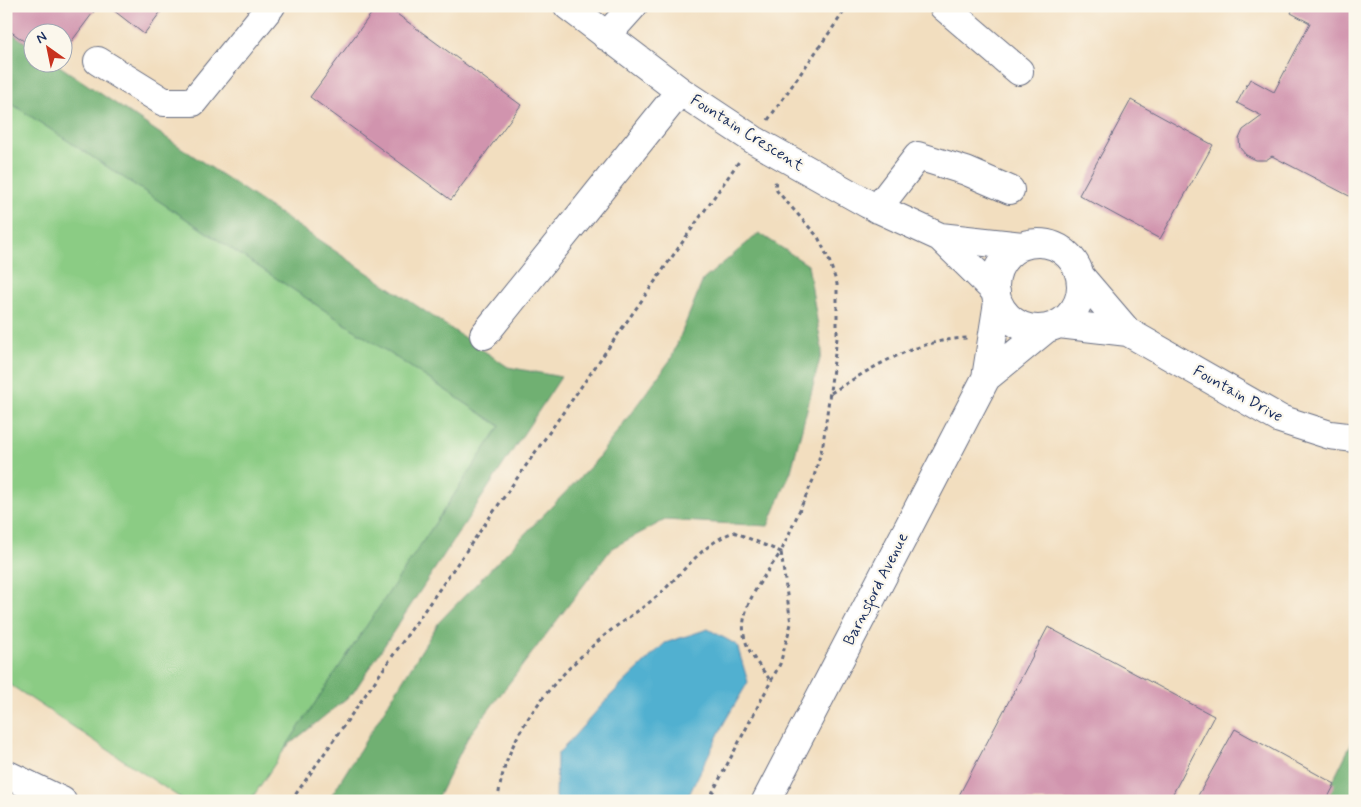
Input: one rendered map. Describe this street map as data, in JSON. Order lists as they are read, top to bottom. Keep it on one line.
{"streets":{"street":["Fountain Crescent","Fountain Drive","Barnsford Avenue"]},"crossings":[["Fountain Crescent","Fountain Drive"],["Fountain Crescent","Barnsford Avenue"],["Fountain Drive","Barnsford Avenue"]],"north":"top left"}
